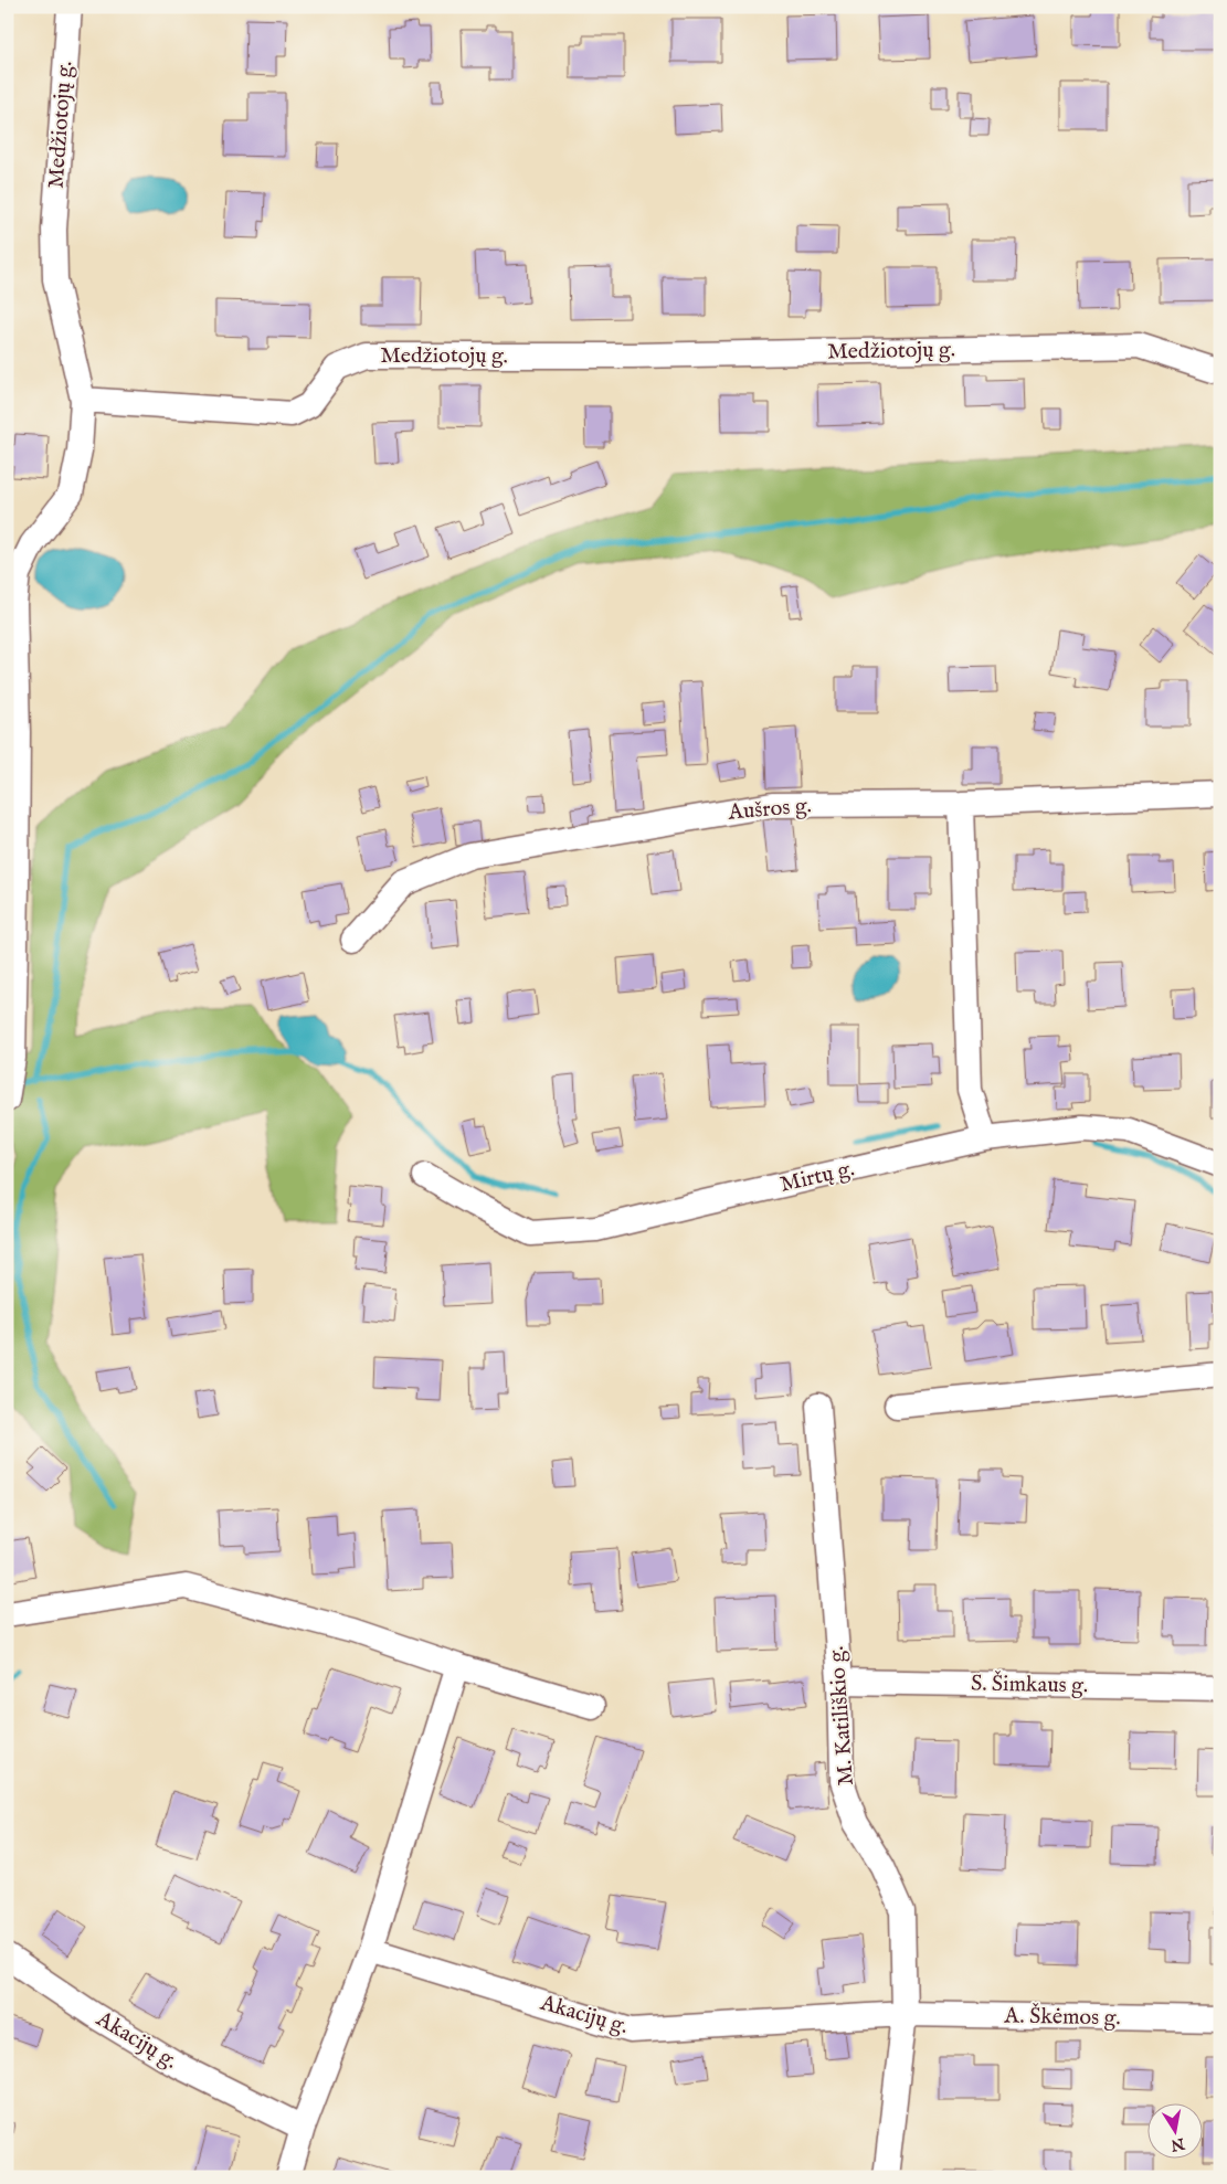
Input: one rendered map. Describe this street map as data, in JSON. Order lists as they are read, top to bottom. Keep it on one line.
{"streets":{"street":["Medžiotojų g.","Aušros g.","Mirtų g.","S. Šimkaus g.","M. Katiliškio g.","Akacijų g.","A. Škėmos g."]},"crossings":[["S. Šimkaus g.","M. Katiliškio g."],["M. Katiliškio g.","Akacijų g."],["M. Katiliškio g.","A. Škėmos g."],["Akacijų g.","A. Škėmos g."]],"north":"bottom"}
